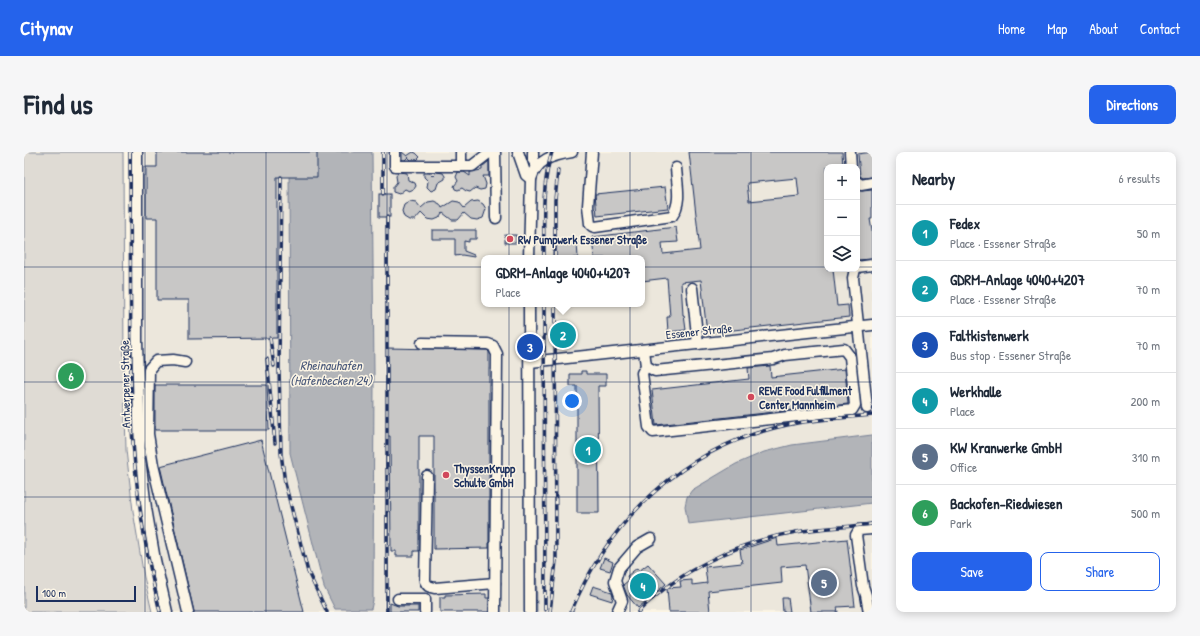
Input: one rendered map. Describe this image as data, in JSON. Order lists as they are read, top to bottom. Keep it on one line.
{"streets":{"street":["Essener Straße","Antwerpener Straße"]},"water":["Rheinauhafen (Hafenbecken 24)"],"places":["RW Pumpwerk Essener Straße","REWE Food Fulfillment Center Mannheim","ThyssenKrupp Schulte GmbH"],"scale_bar":"100 m","page":{"header":"Citynav","nav":["Home","Map","About","Contact"],"title":"Find us","buttons":["Directions",["Save","Share"]],"heading":["Nearby","6 results"],"map_buttons":["+","−"],"list":[{"mark":"1","name":"Fedex","note":"Place · Essener Straße","value":"50 m"},{"mark":"2","name":"GDRM-Anlage 4040+4207","note":"Place · Essener Straße","value":"70 m"},{"mark":"3","name":"Faltkistenwerk","note":"Bus stop · Essener Straße","value":"70 m"},{"mark":"4","name":"Werkhalle","note":"Place","value":"200 m"},{"mark":"5","name":"KW Kranwerke GmbH","note":"Office","value":"310 m"},{"mark":"6","name":"Backofen-Riedwiesen","note":"Park","value":"500 m"}],"popup":["GDRM-Anlage 4040+4207","Place"],"pins":["2","3","6","1","5","4"],"scale":"100 m"}}
